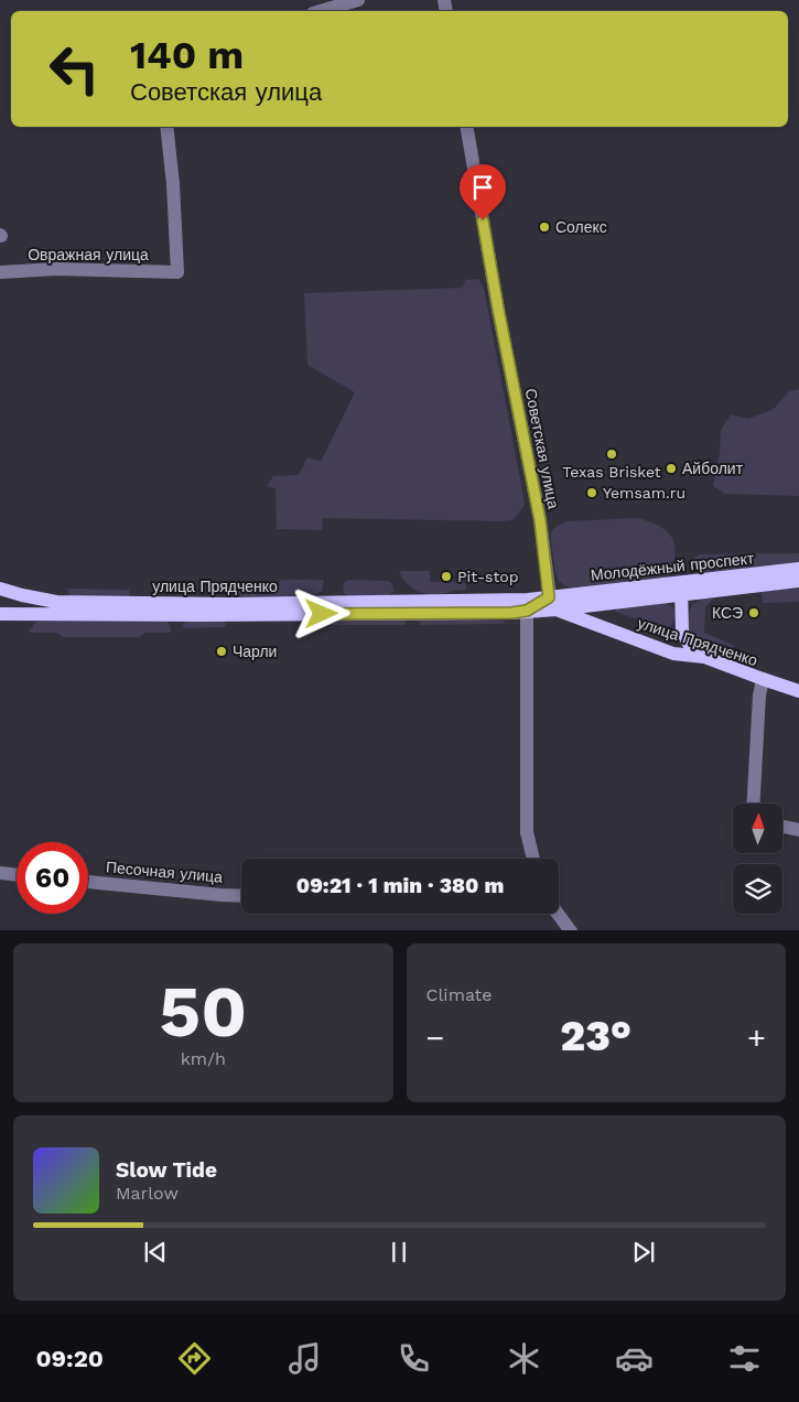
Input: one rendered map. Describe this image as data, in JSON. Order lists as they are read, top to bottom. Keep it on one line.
{"streets":{"main road":["Молодёжный проспект","улица Прядченко"],"street":["Овражная улица","Советская улица","Песочная улица"]},"crossings":[["Советская улица","Молодёжный проспект"],["Советская улица","улица Прядченко"],["Молодёжный проспект","улица Прядченко"]],"places":["Солекс","Texas Brisket","Айболит","Yemsam.ru","Pit-stop","КСЭ","Чарли"],"north":"top","page":{"turn":["140 m","Советская улица"],"limit":"60","trip":"09:21 · 1 min · 380 m","tile":[["50","km/h"],"Climate"],"heat":["−","23°","+"],"song":["Slow Tide","Marlow"],"tabs":"09:20"}}
